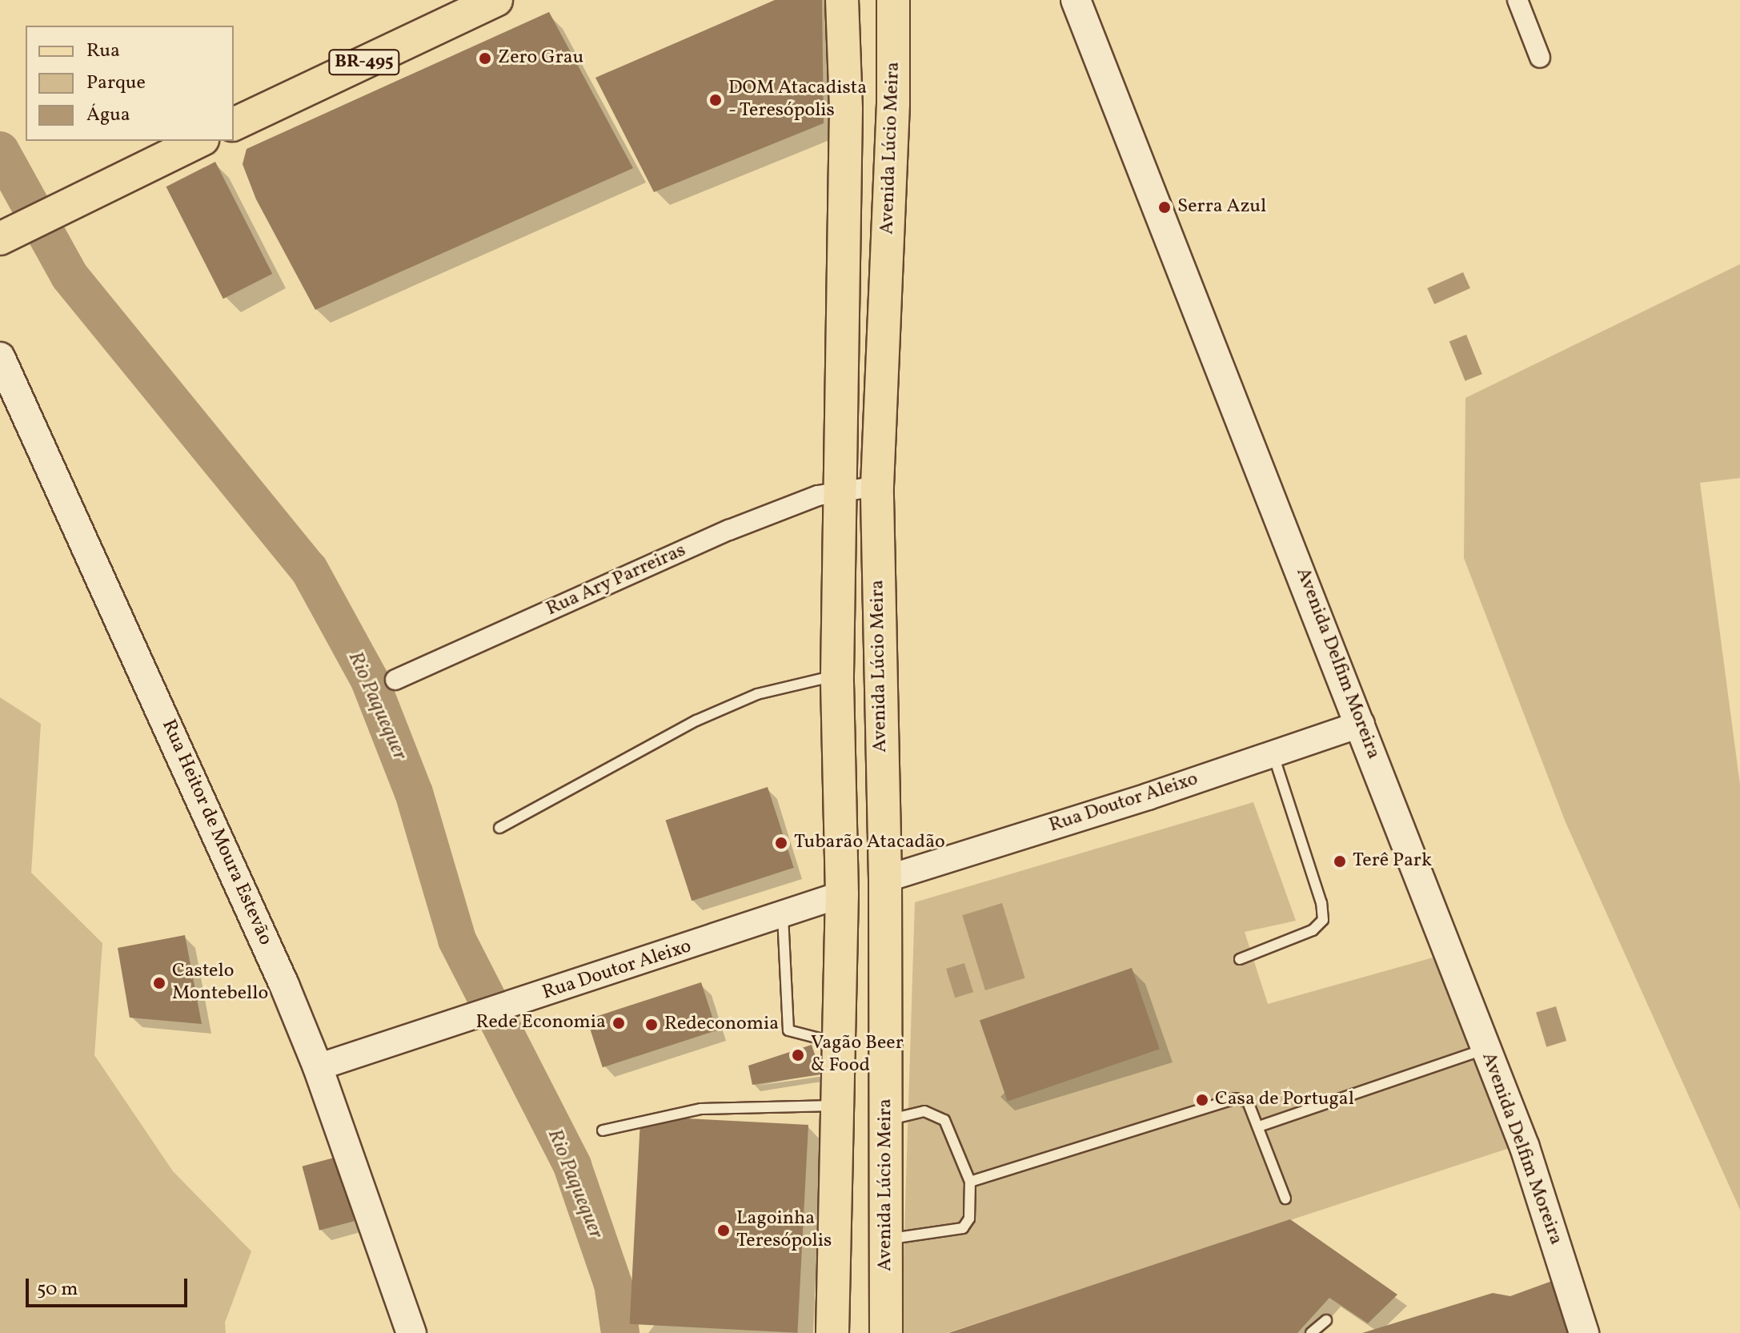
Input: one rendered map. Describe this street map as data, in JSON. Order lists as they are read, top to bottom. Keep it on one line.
{"streets":{"main road":["BR-495","Avenida Lúcio Meira","Avenida Delfim Moreira","Rua Heitor de Moura Estevão"],"street":["Rua Ary Parreiras","Rua Doutor Aleixo"]},"crossings":[["Avenida Lúcio Meira","Rua Ary Parreiras"],["Avenida Lúcio Meira","Rua Doutor Aleixo"],["Avenida Delfim Moreira","Rua Doutor Aleixo"],["Rua Doutor Aleixo","Rua Heitor de Moura Estevão"]],"water":["Rio Paquequer"],"places":["Zero Grau","DOM Atacadista - Teresópolis","Serra Azul","Tubarão Atacadão","Terê Park","Castelo Montebello","Rede Economia","Redeconomia","Vagão Beer & Food","Casa de Portugal","Lagoinha Teresópolis"],"legend":["Rua","Parque","Água"],"scale_bar":"50 m"}
